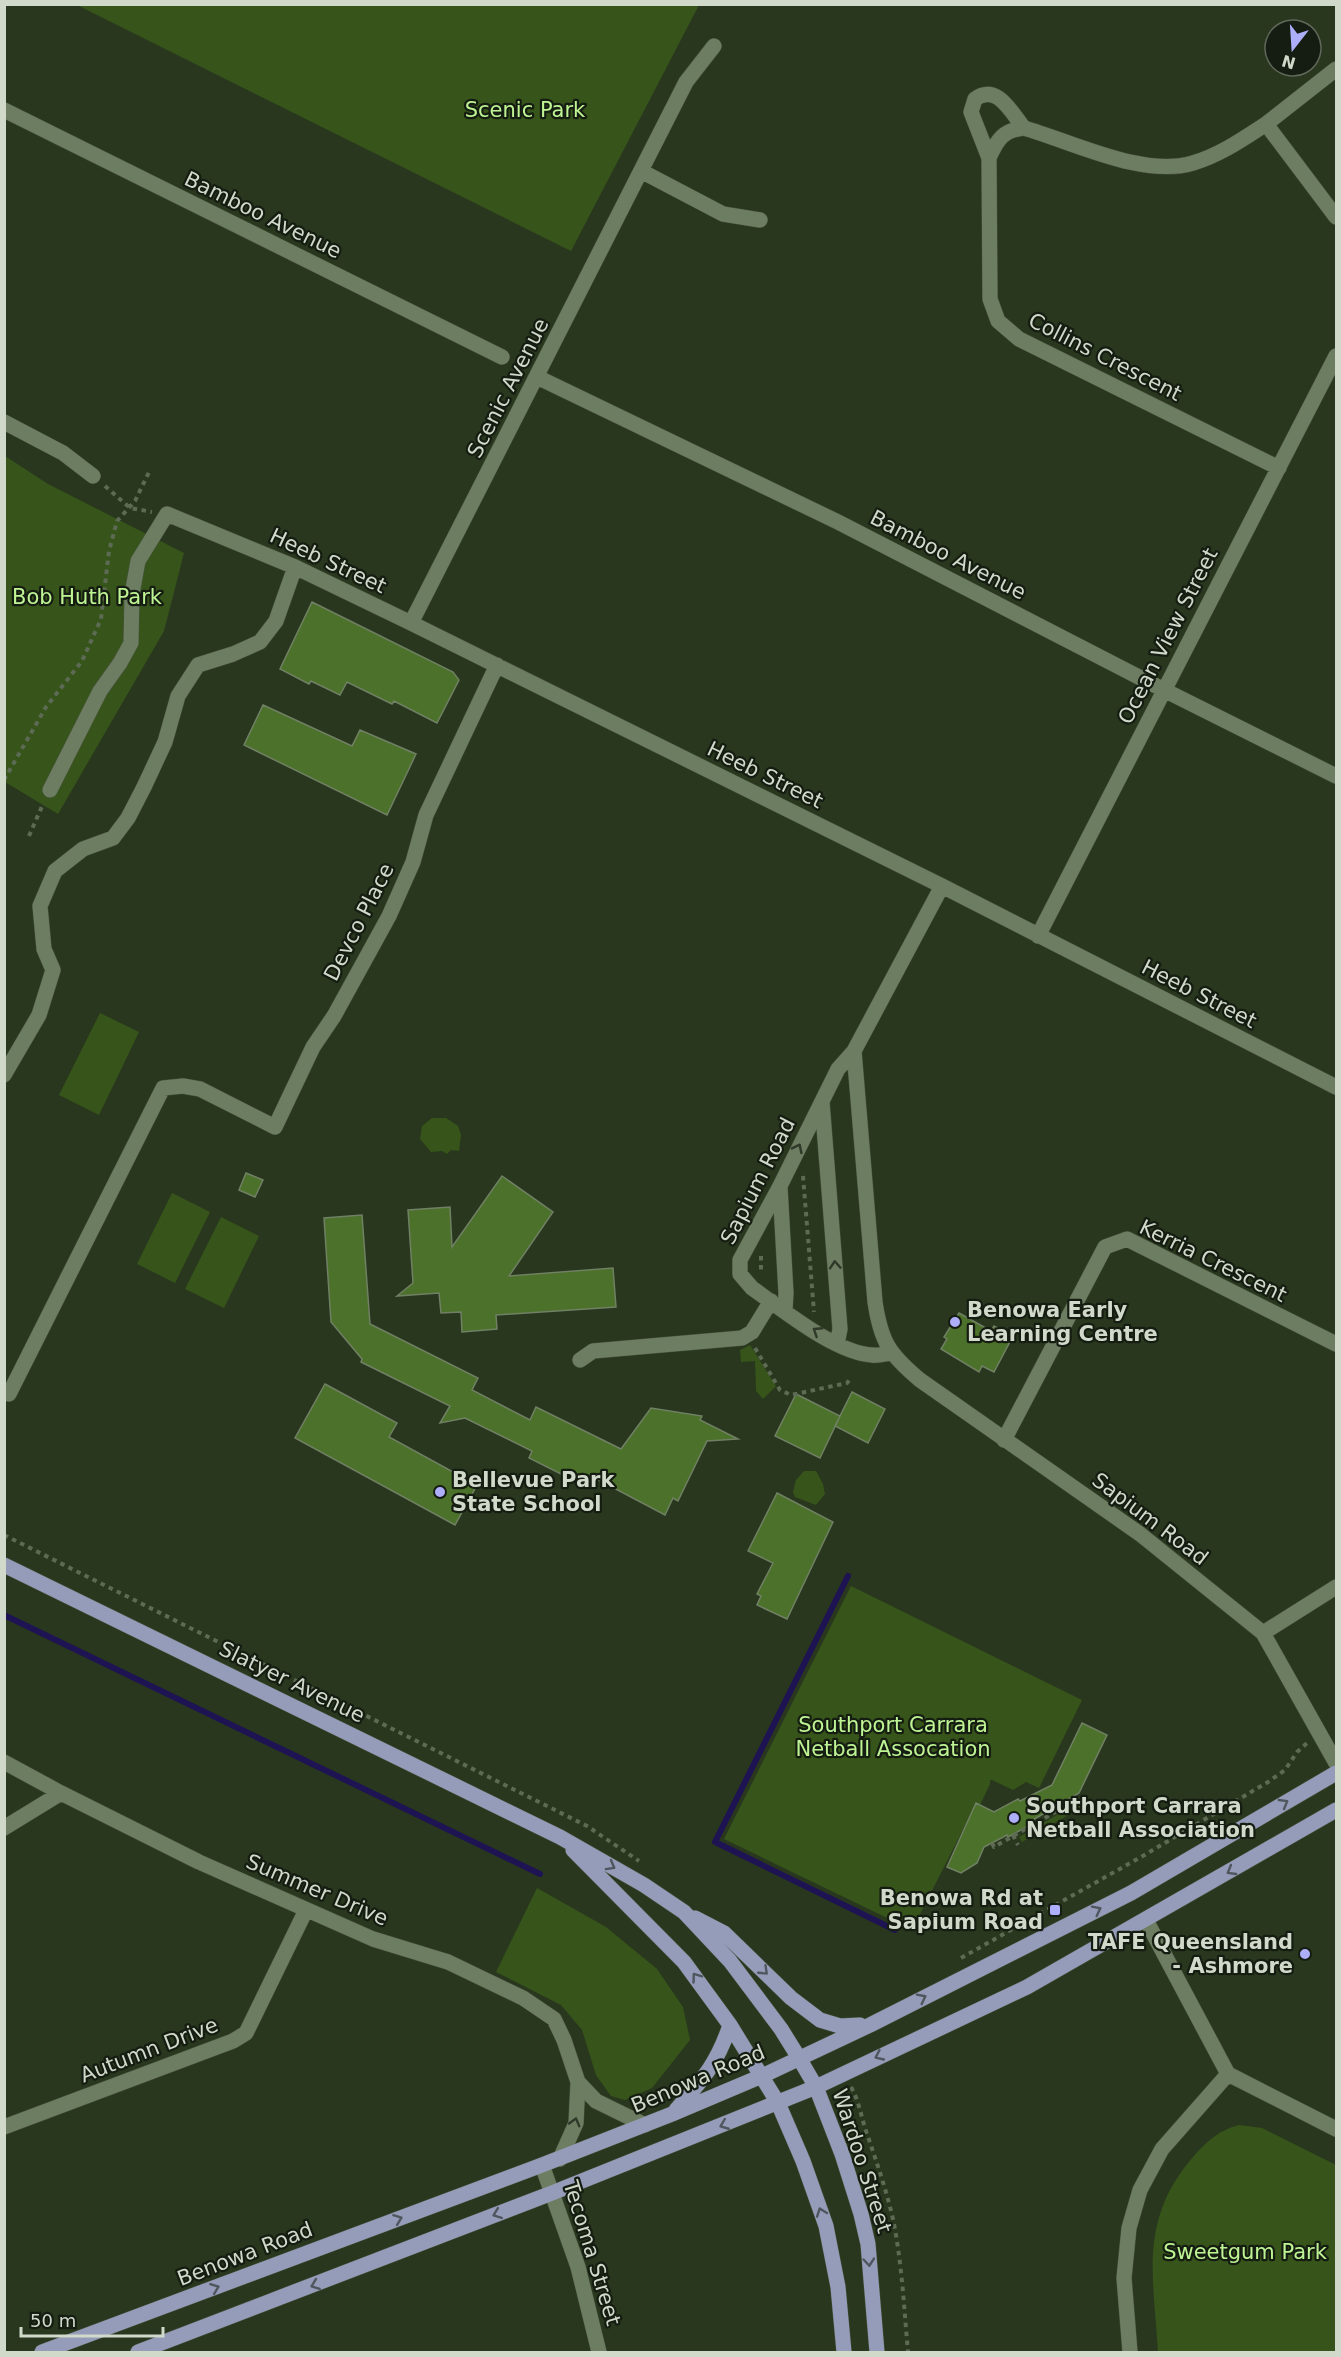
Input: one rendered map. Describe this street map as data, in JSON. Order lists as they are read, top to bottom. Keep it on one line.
{"streets":{"main road":["Slatyer Avenue","Benowa Road","Wardoo Street"],"street":["Bamboo Avenue","Collins Crescent","Scenic Avenue","Heeb Street","Ocean View Street","Devco Place","Sapium Road","Kerria Crescent","Summer Drive","Autumn Drive","Tecoma Street"]},"crossings":[["Bamboo Avenue","Scenic Avenue"],["Bamboo Avenue","Ocean View Street"],["Collins Crescent","Ocean View Street"],["Scenic Avenue","Heeb Street"],["Heeb Street","Ocean View Street"],["Heeb Street","Devco Place"],["Heeb Street","Sapium Road"],["Sapium Road","Kerria Crescent"],["Slatyer Avenue","Benowa Road"],["Slatyer Avenue","Wardoo Street"],["Summer Drive","Autumn Drive"],["Summer Drive","Benowa Road"],["Benowa Road","Wardoo Street"],["Benowa Road","Tecoma Street"]],"parks":["Scenic Park","Bob Huth Park","Southport Carrara Netball Assocation","Sweetgum Park"],"places":{"other":["Benowa Early Learning Centre","Bellevue Park State School","Southport Carrara Netball Association","TAFE Queensland - Ashmore"],"transit":["Benowa Rd at Sapium Road"]},"scale_bar":"50 m","north":"bottom"}
